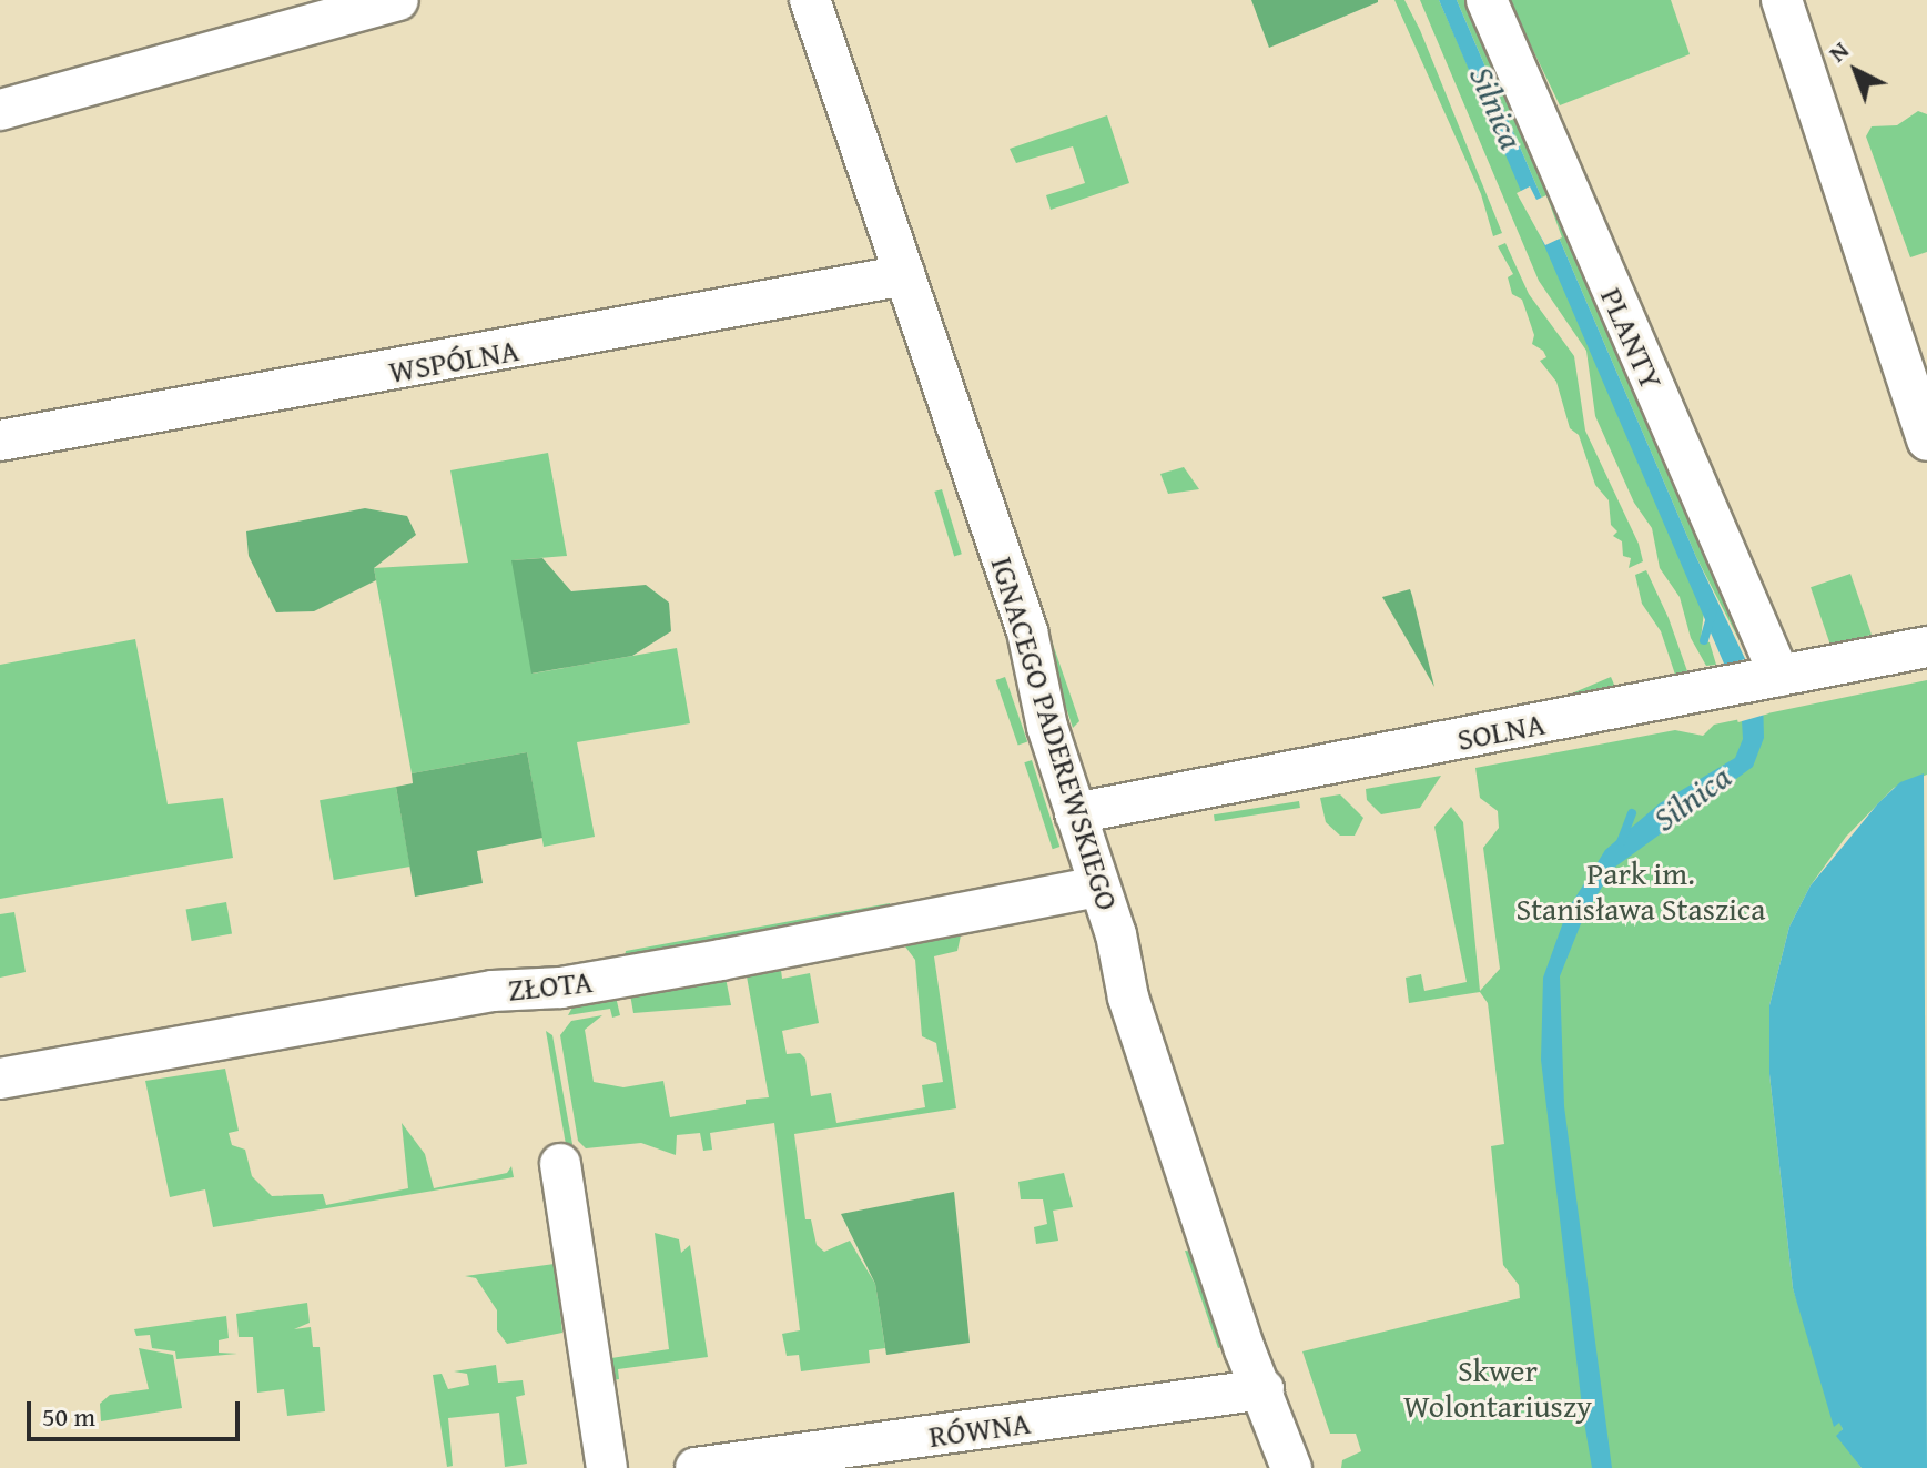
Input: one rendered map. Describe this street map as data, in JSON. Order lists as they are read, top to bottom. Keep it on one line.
{"streets":{"street":["PLANTY","WSPÓLNA","SOLNA","IGNACEGO PADEREWSKIEGO","ZŁOTA","RÓWNA"]},"crossings":[["PLANTY","SOLNA"],["WSPÓLNA","IGNACEGO PADEREWSKIEGO"],["SOLNA","IGNACEGO PADEREWSKIEGO"],["IGNACEGO PADEREWSKIEGO","ZŁOTA"],["IGNACEGO PADEREWSKIEGO","RÓWNA"]],"water":["Silnica"],"parks":["Park im. Stanisława Staszica","Skwer Wolontariuszy"],"scale_bar":"50 m","north":"top left"}
